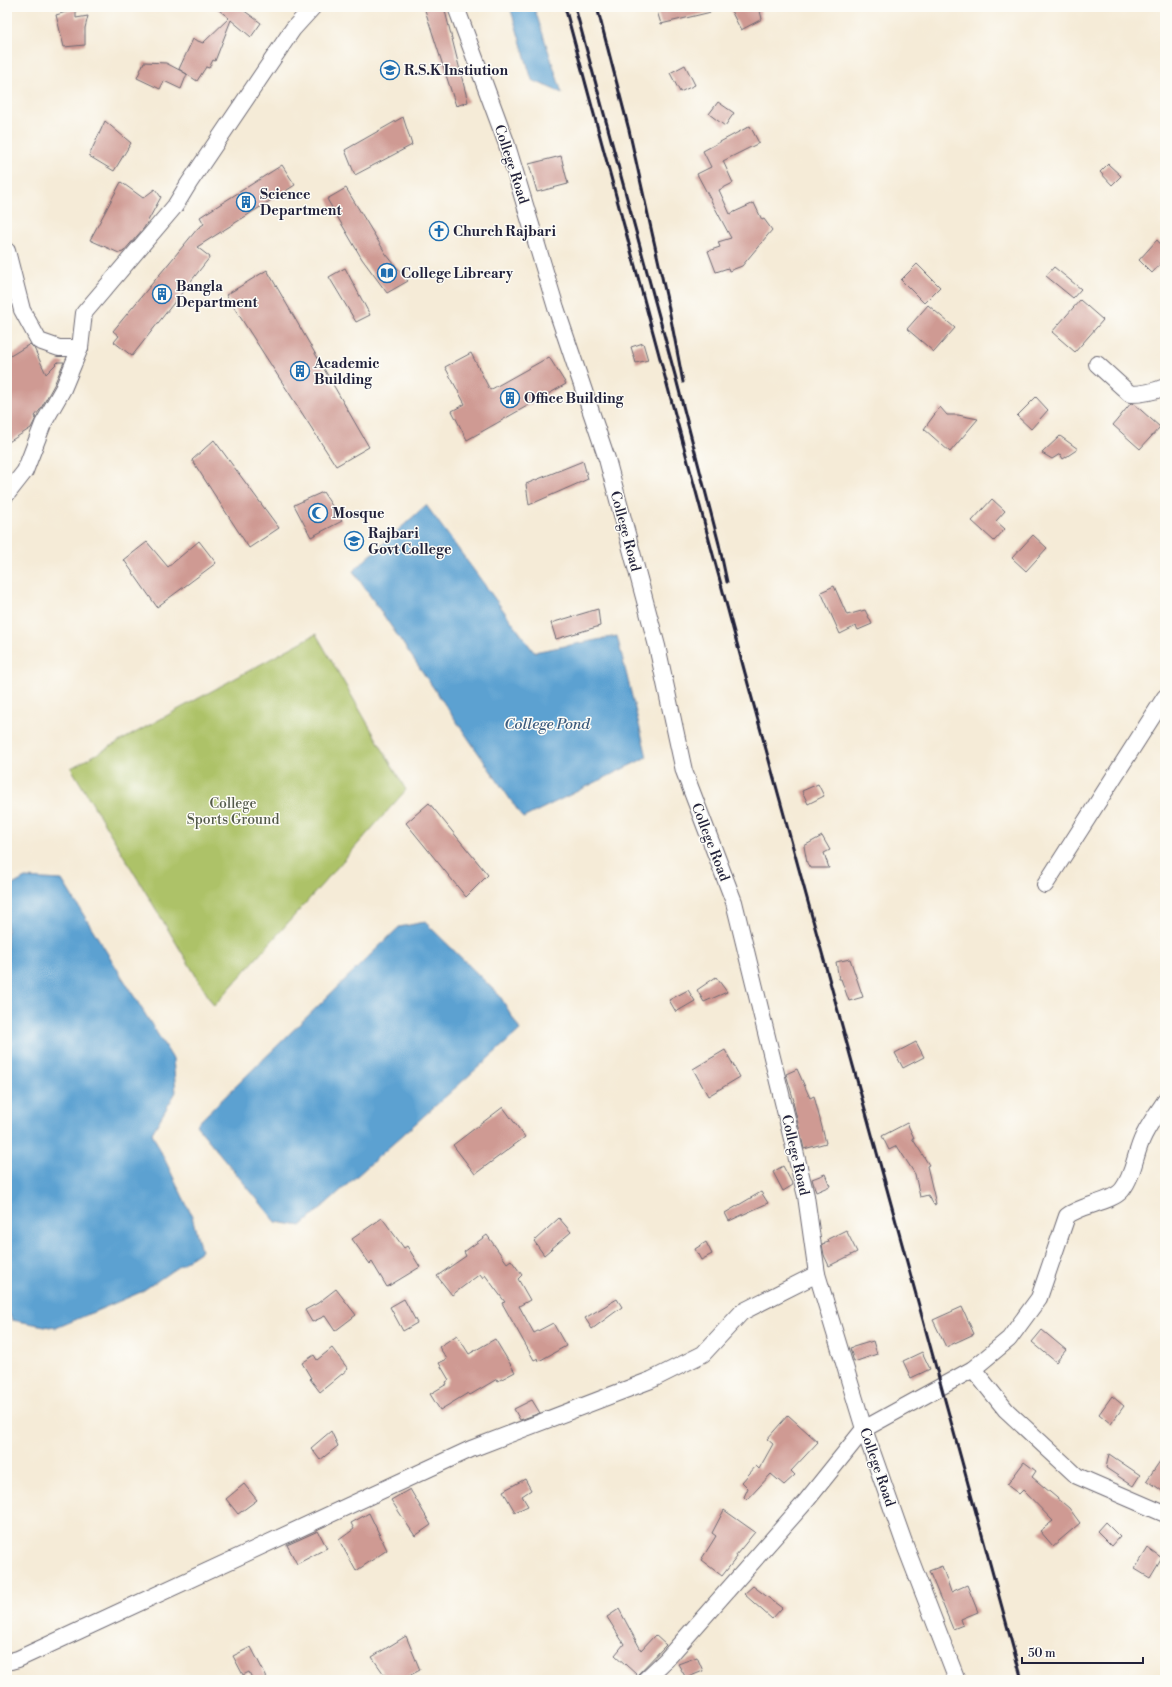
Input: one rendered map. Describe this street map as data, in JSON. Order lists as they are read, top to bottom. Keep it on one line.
{"streets":{"street":["College Road"]},"water":["College Pond"],"parks":["College Sports Ground"],"places":{"school or university":["R.S.K Instiution","Rajbari Govt College"],"building":["Science Department","Bangla Department","Academic Building","Office Building"],"church":["Church Rajbari"],"library":["College Libreary"],"mosque":["Mosque"]},"scale_bar":"50 m"}
